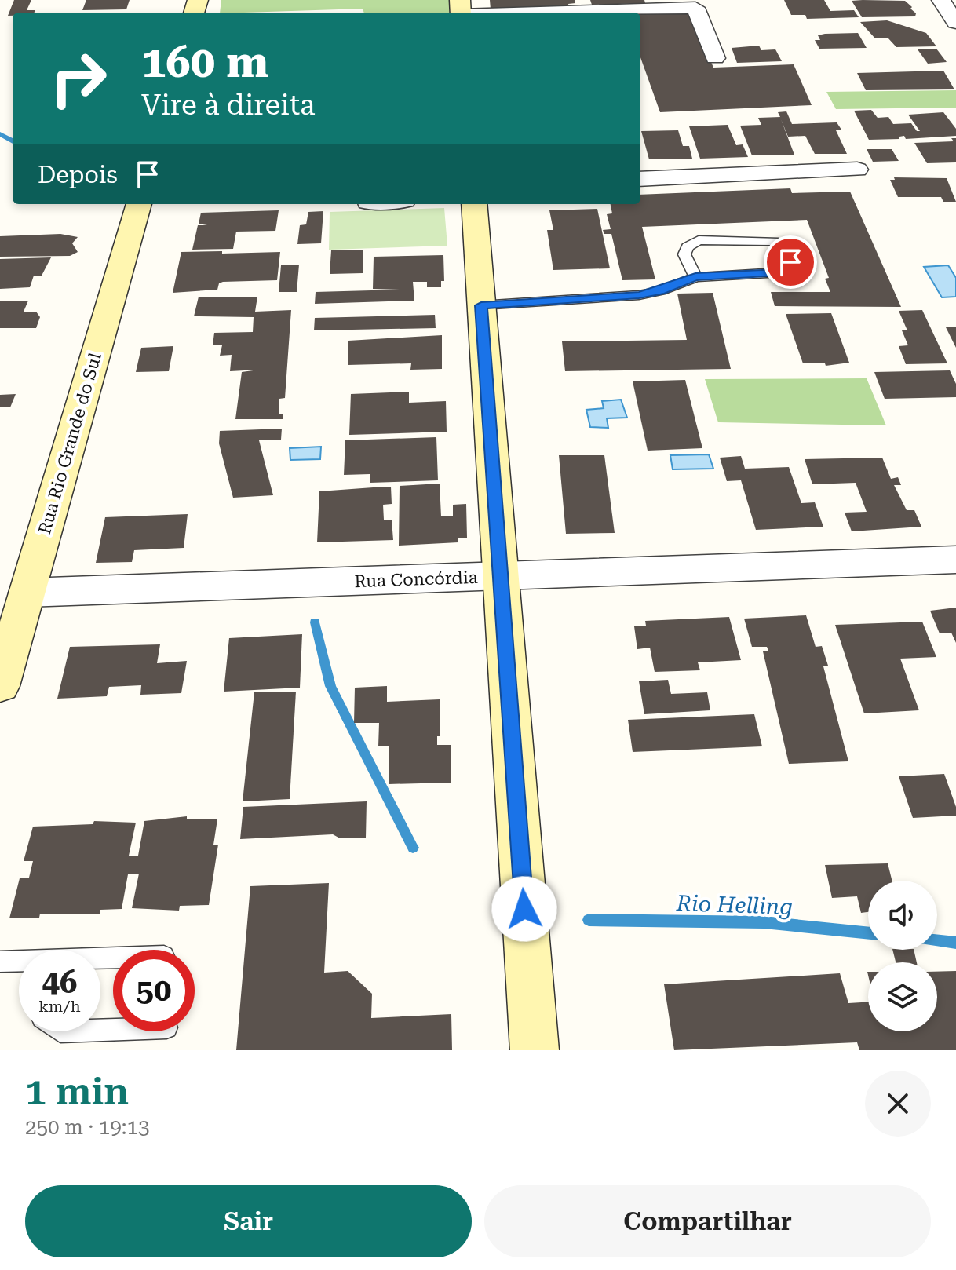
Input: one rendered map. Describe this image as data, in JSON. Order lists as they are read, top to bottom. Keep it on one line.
{"streets":{"main road":["Rua Rio Grande do Sul"],"street":["Rua Concórdia"]},"crossings":[["Rua Rio Grande do Sul","Rua Concórdia"]],"water":["Rio Helling"],"page":{"turn":["160 m","Vire à direita"],"then":"Depois","speed":"46 km/h","limit":"50","heading":["1 min","250 m · 19:13"],"buttons":["Sair","Compartilhar"]}}
